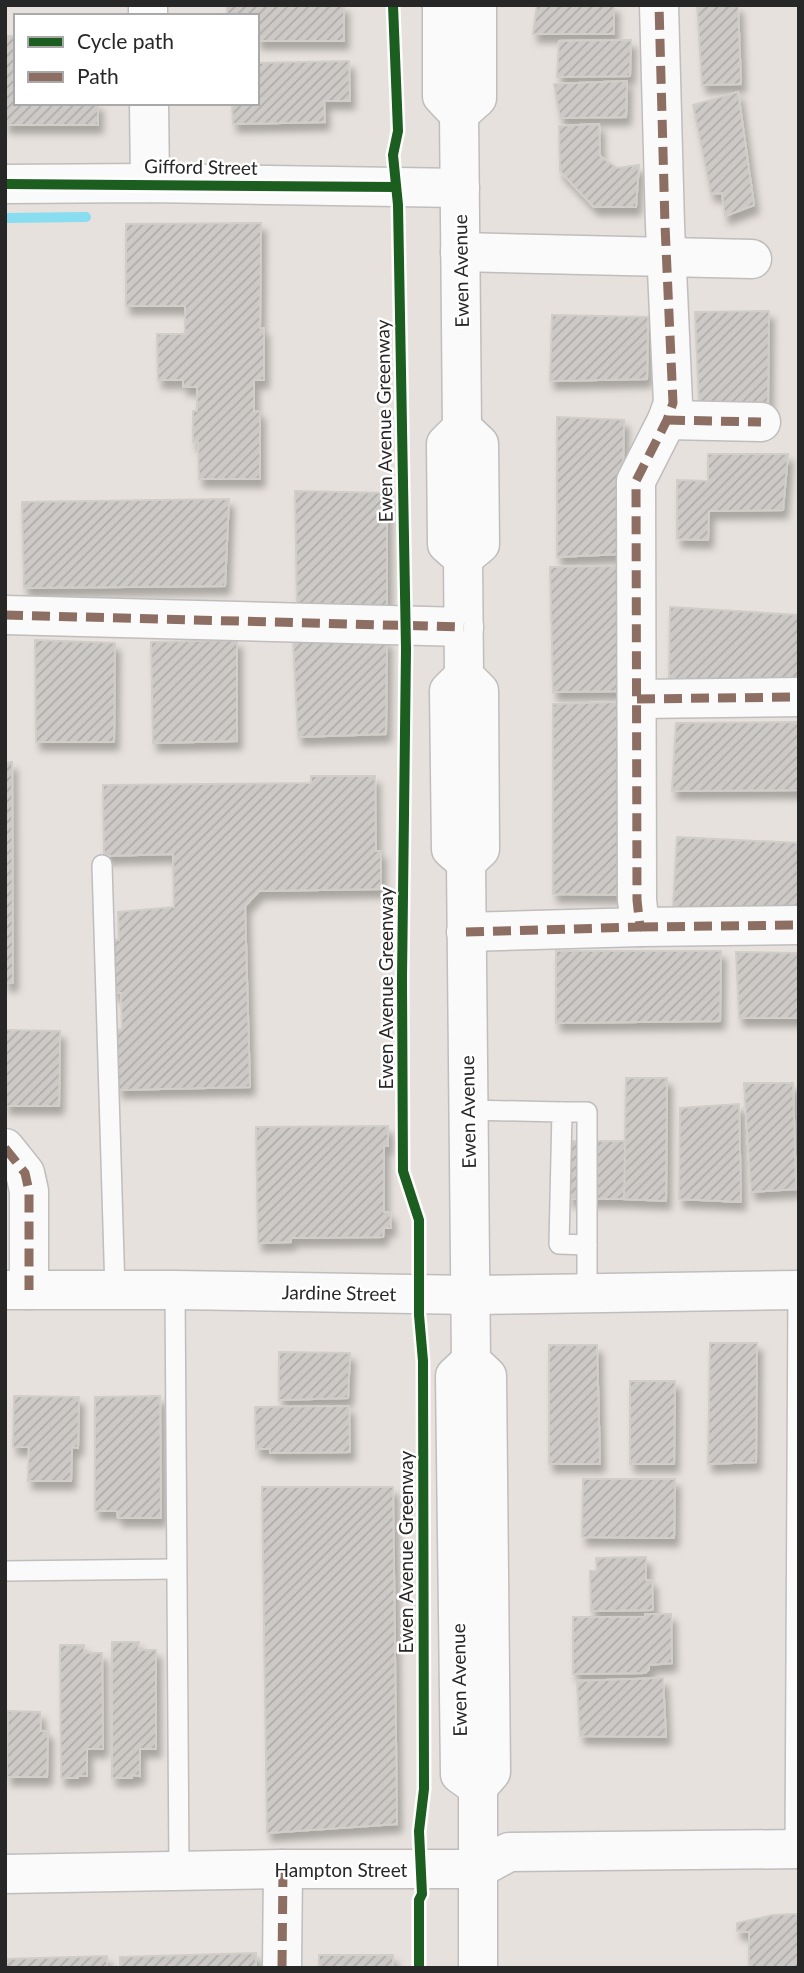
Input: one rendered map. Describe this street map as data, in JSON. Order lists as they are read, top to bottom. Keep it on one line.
{"streets":{"street":["Gifford Street","Ewen Avenue","Jardine Street","Hampton Street"],"cycle path":["Ewen Avenue Greenway"]},"crossings":[["Gifford Street","Ewen Avenue"],["Ewen Avenue","Jardine Street"],["Ewen Avenue","Hampton Street"]],"legend":["Cycle path","Path"]}
